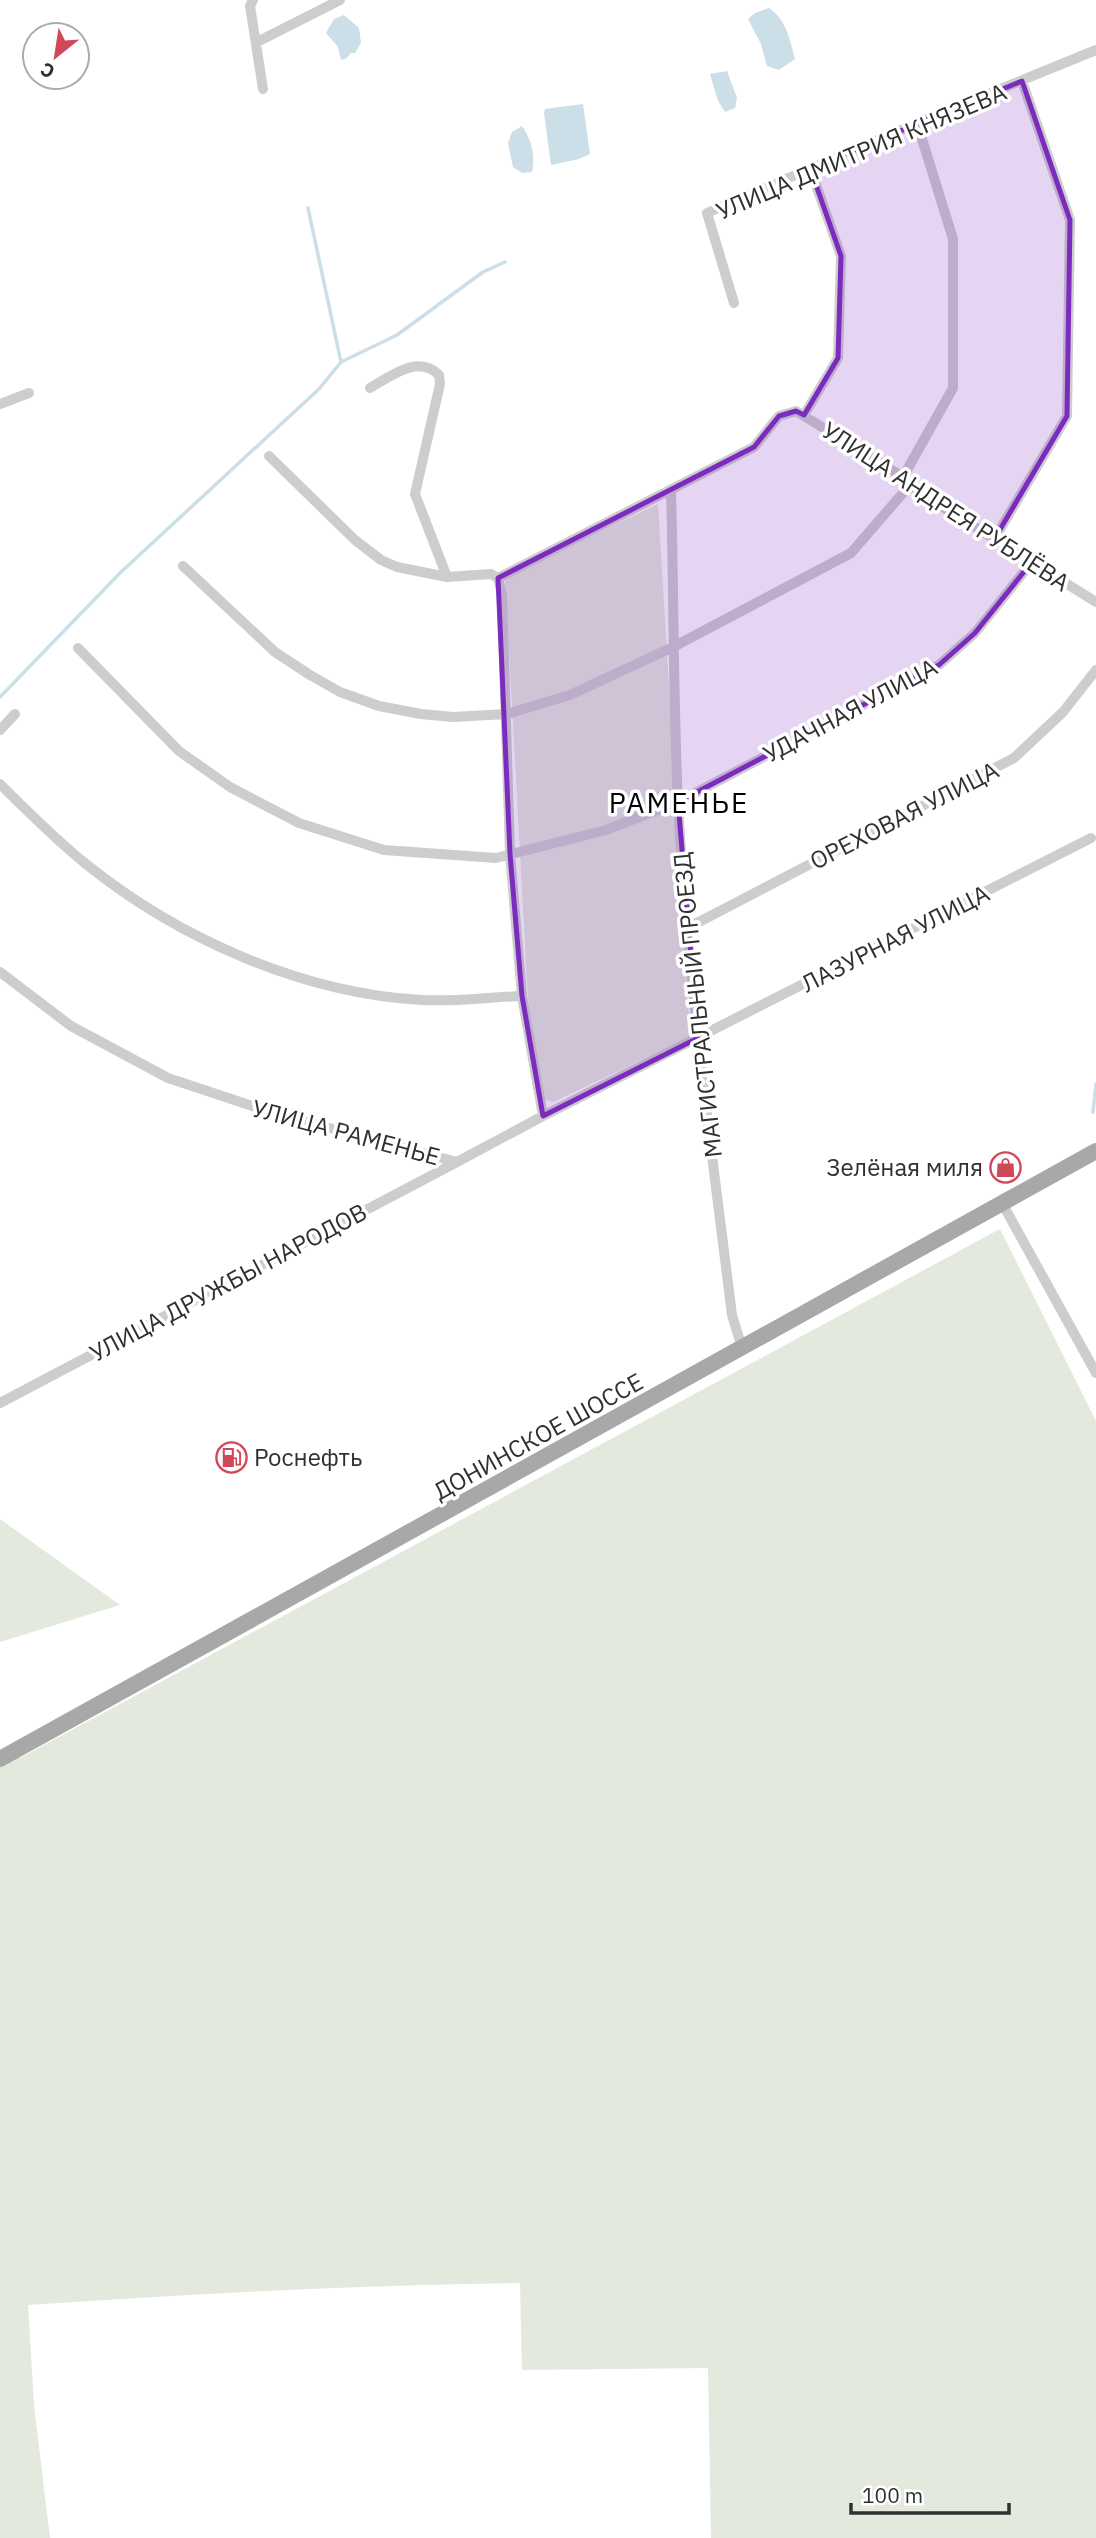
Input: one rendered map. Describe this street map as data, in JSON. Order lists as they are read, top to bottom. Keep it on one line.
{"streets":{"main road":["ДОНИНСКОЕ ШОССЕ"],"street":["УЛИЦА ДМИТРИЯ КНЯЗЕВА","УЛИЦА АНДРЕЯ РУБЛЁВА","УДАЧНАЯ УЛИЦА","ОРЕХОВАЯ УЛИЦА","ЛАЗУРНАЯ УЛИЦА","МАГИСТРАЛЬНЫЙ ПРОЕЗД","УЛИЦА РАМЕНЬЕ","УЛИЦА ДРУЖБЫ НАРОДОВ"]},"crossings":[["УЛИЦА АНДРЕЯ РУБЛЁВА","УДАЧНАЯ УЛИЦА"],["УДАЧНАЯ УЛИЦА","МАГИСТРАЛЬНЫЙ ПРОЕЗД"],["ОРЕХОВАЯ УЛИЦА","МАГИСТРАЛЬНЫЙ ПРОЕЗД"],["ЛАЗУРНАЯ УЛИЦА","МАГИСТРАЛЬНЫЙ ПРОЕЗД"],["ЛАЗУРНАЯ УЛИЦА","УЛИЦА РАМЕНЬЕ"],["МАГИСТРАЛЬНЫЙ ПРОЕЗД","УЛИЦА РАМЕНЬЕ"],["МАГИСТРАЛЬНЫЙ ПРОЕЗД","ДОНИНСКОЕ ШОССЕ"],["УЛИЦА РАМЕНЬЕ","УЛИЦА ДРУЖБЫ НАРОДОВ"]],"districts":["РАМЕНЬЕ"],"places":{"shop":["Зелёная миля"],"fuel station":["Роснефть"]},"scale_bar":"100 m","north":"bottom left"}
